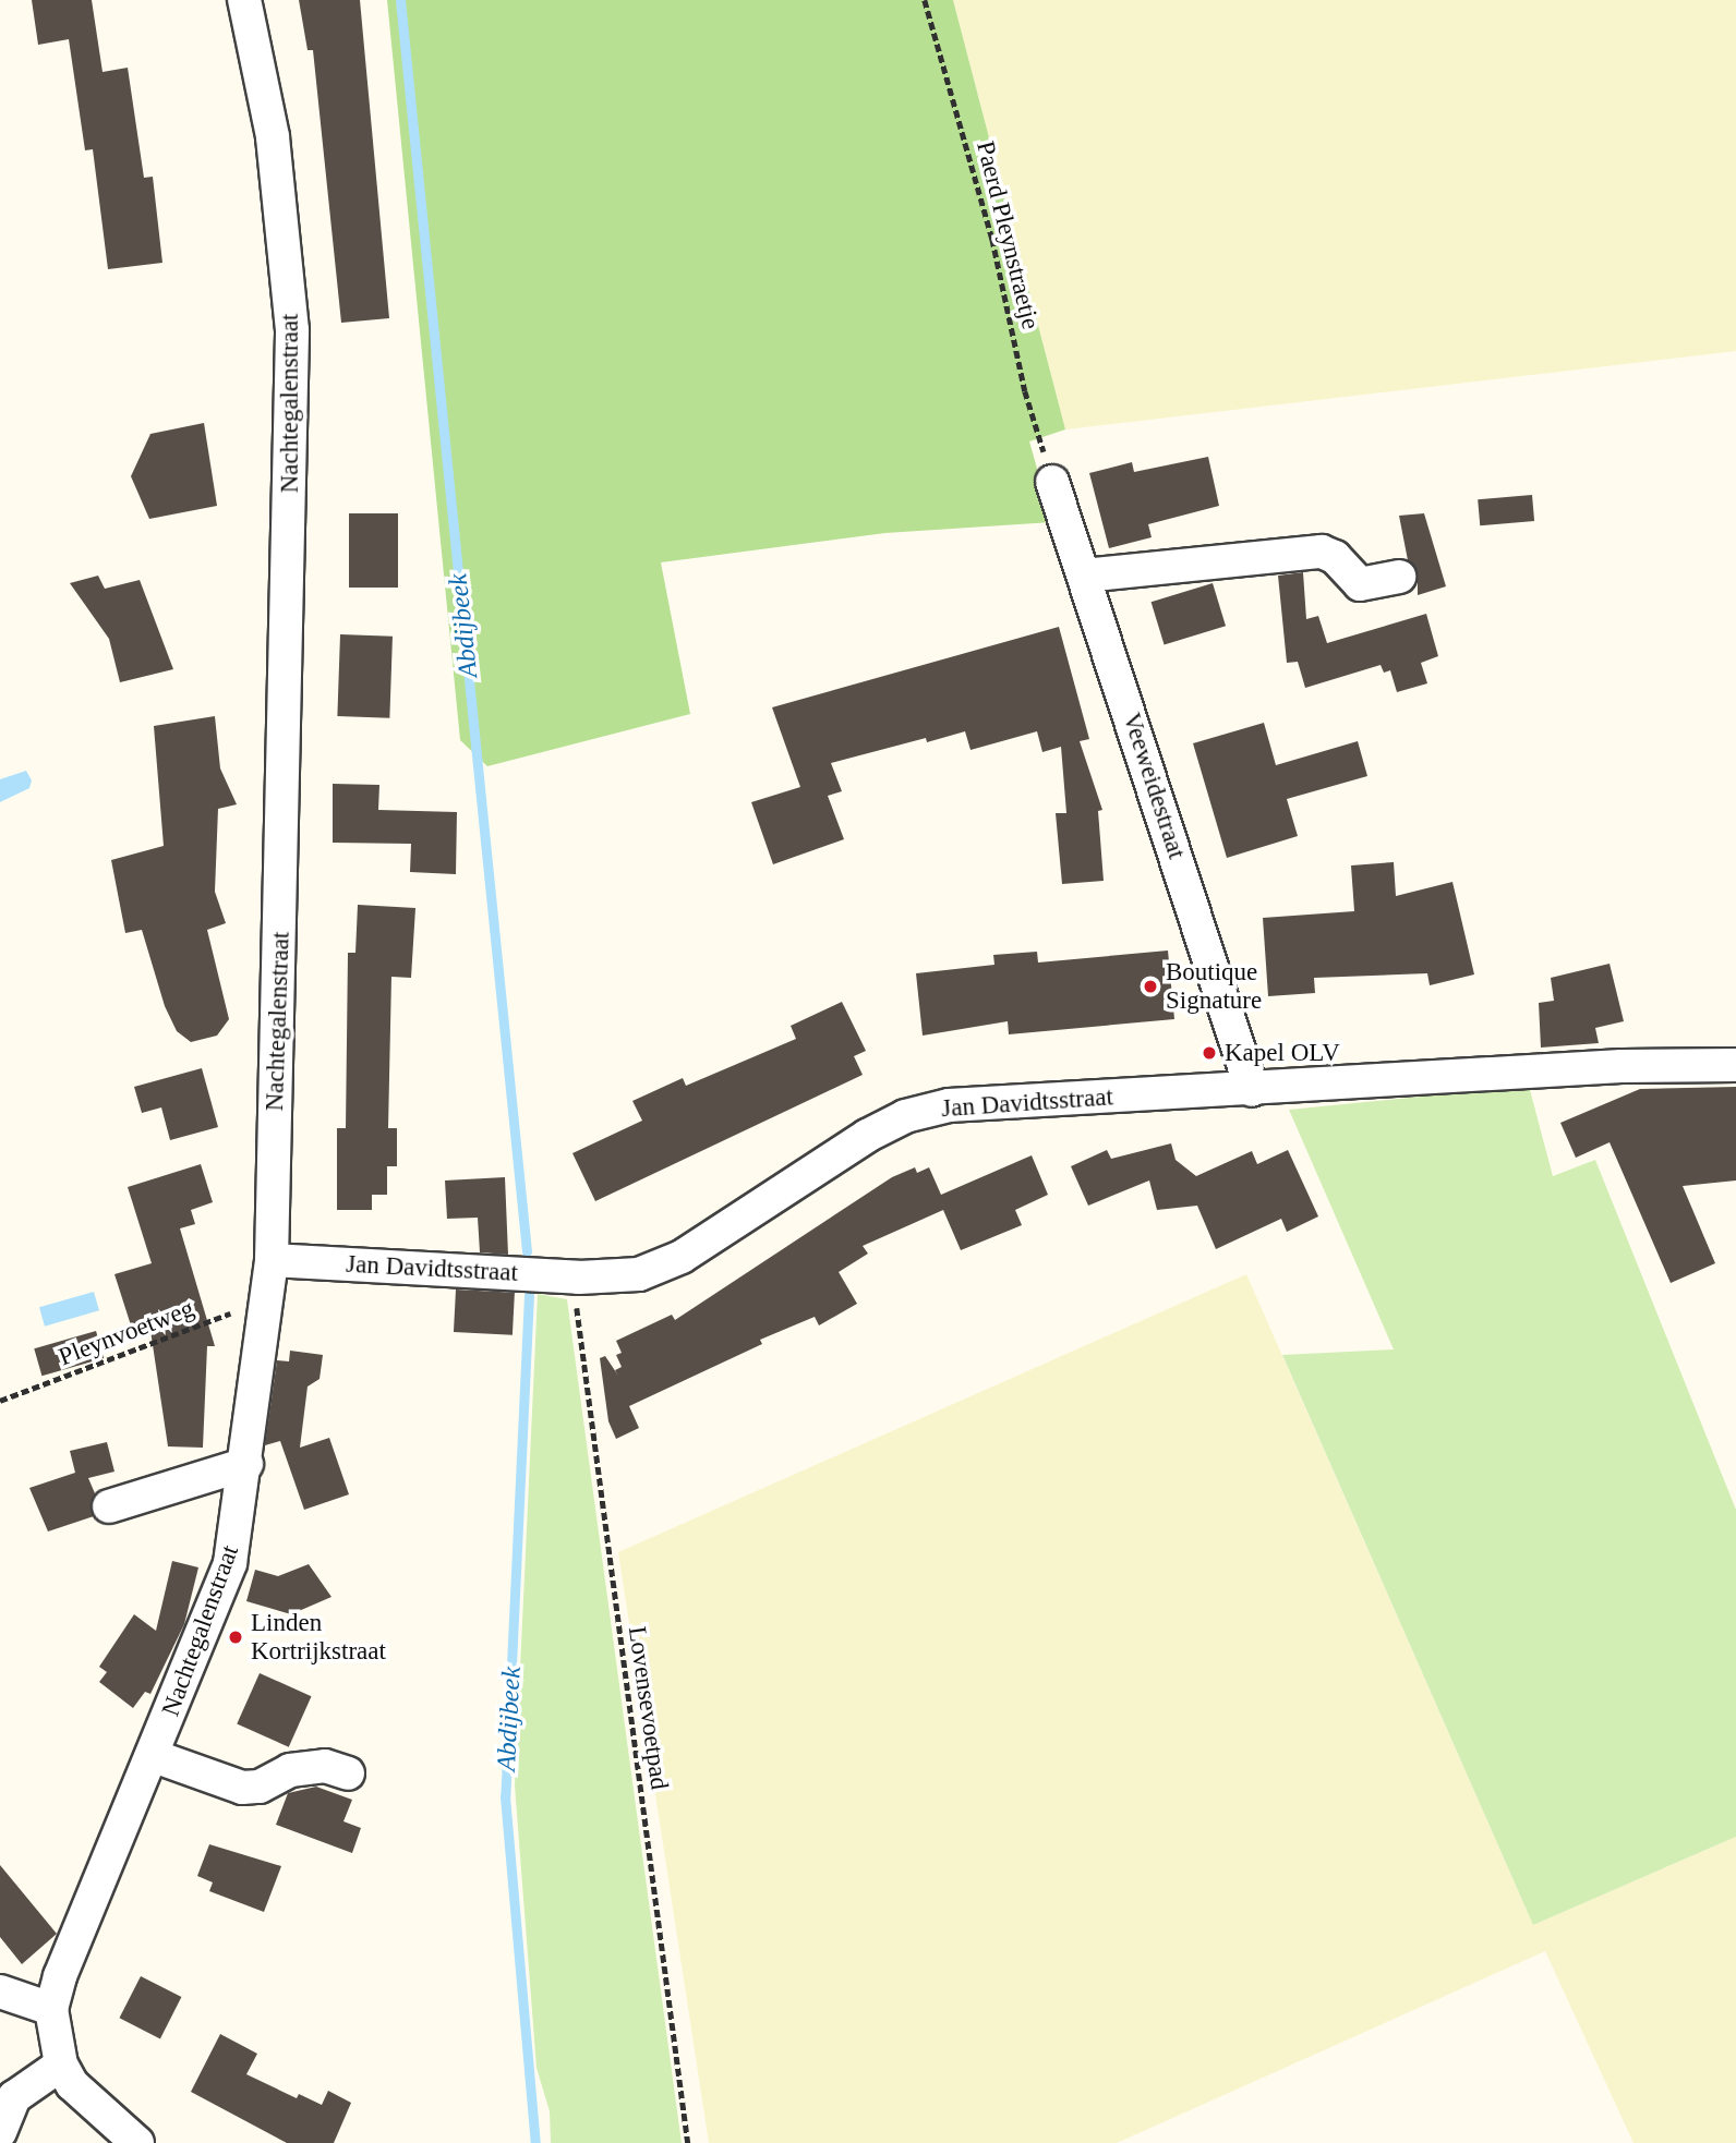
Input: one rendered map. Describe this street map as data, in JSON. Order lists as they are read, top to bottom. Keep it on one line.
{"streets":{"street":["Nachtegalenstraat","Veeweidestraat","Jan Davidtsstraat"],"path":["Paerd Pleynstraetje","Pleynvoetweg","Lovensevoetpad"]},"crossings":[["Paerd Pleynstraetje","Veeweidestraat"],["Nachtegalenstraat","Jan Davidtsstraat"],["Nachtegalenstraat","Pleynvoetweg"],["Veeweidestraat","Jan Davidtsstraat"],["Jan Davidtsstraat","Lovensevoetpad"]],"water":["Abdijbeek"],"places":["Boutique Signature","Kapel OLV","Linden Kortrijkstraat"]}
